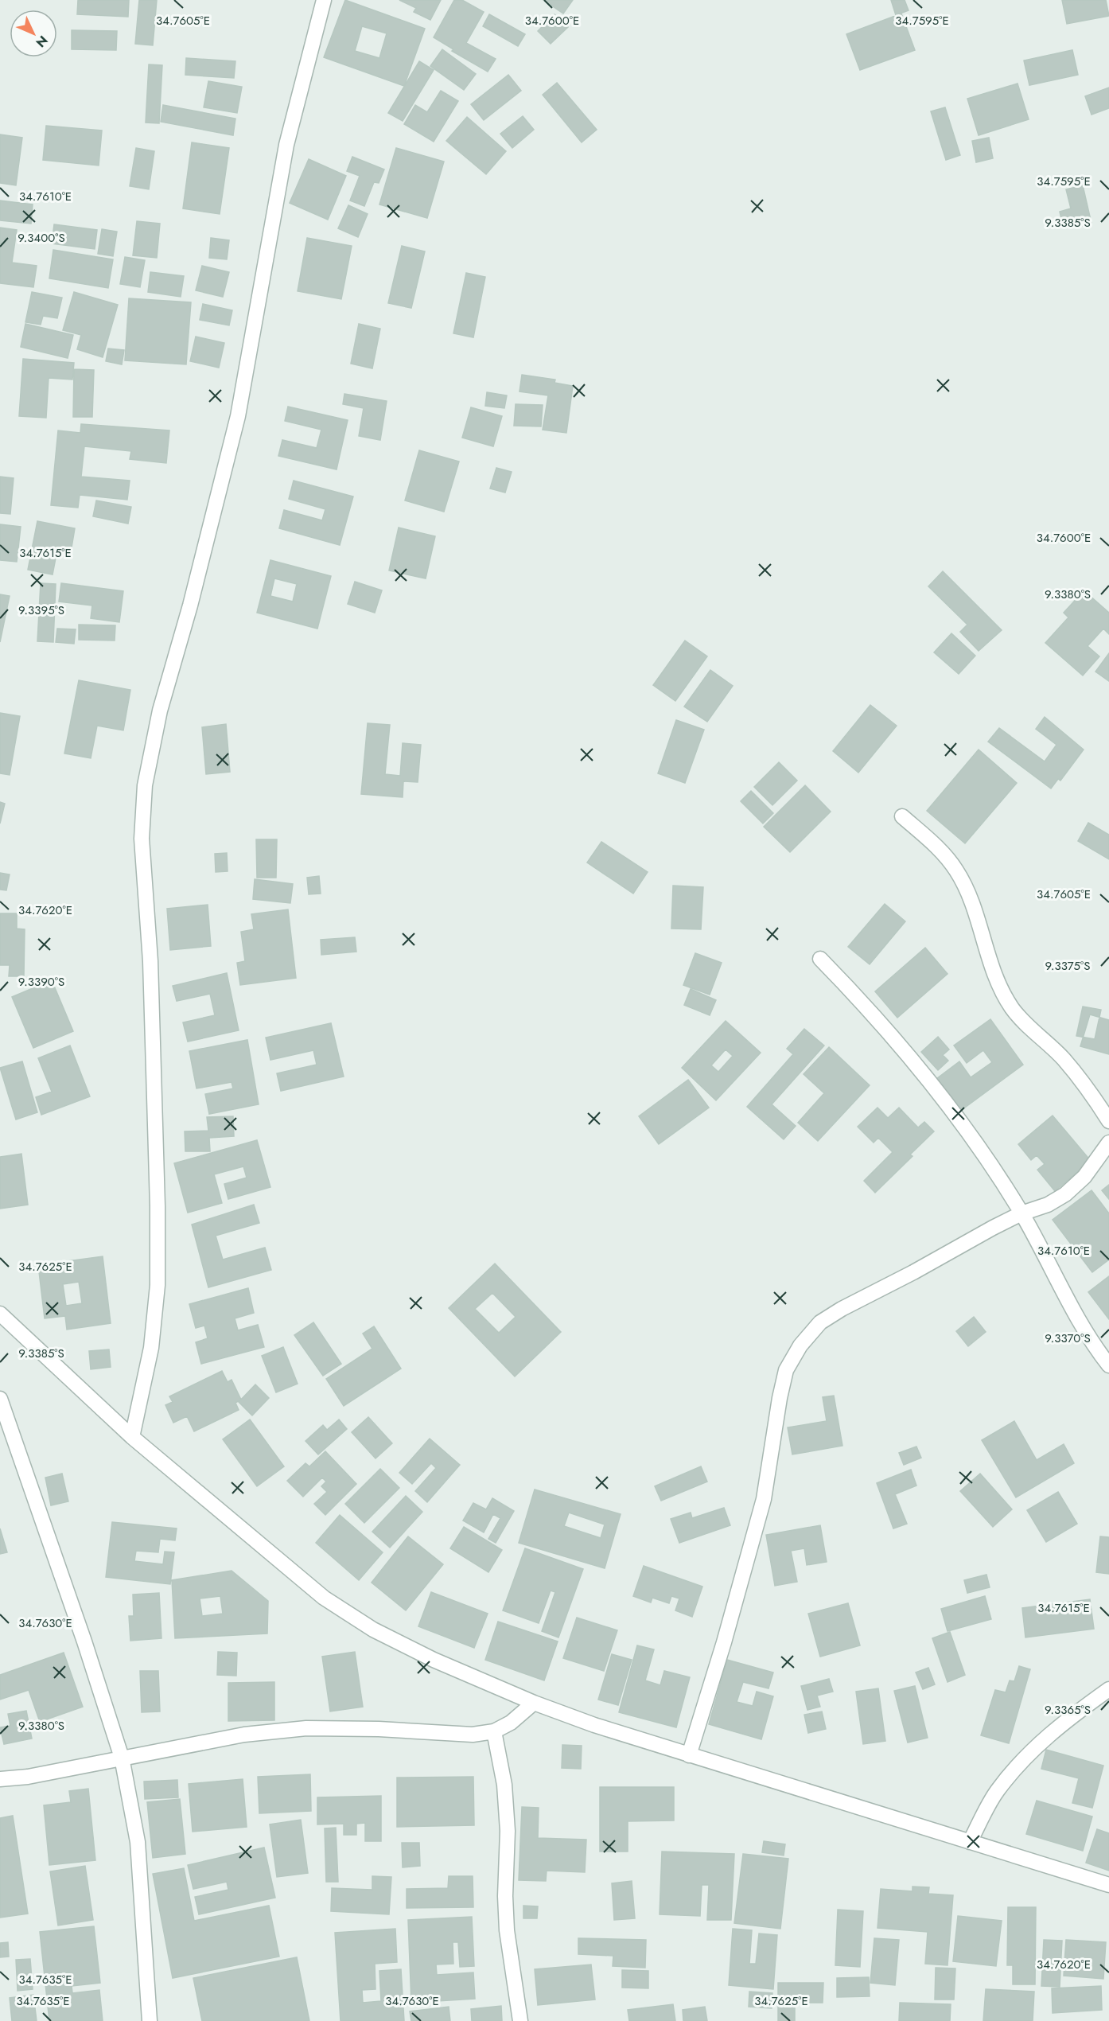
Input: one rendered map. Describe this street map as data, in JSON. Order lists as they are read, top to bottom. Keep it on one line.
{"north":"bottom right","coordinates":["34.7600°E","34.7595°E","34.7605°E","34.7610°E","9.3385°S","9.3400°S","34.7615°E","9.3380°S","9.3395°S","34.7620°E","9.3375°S","9.3390°S","34.7625°E","9.3370°S","34.7630°E","9.3365°S","34.7635°E"]}
